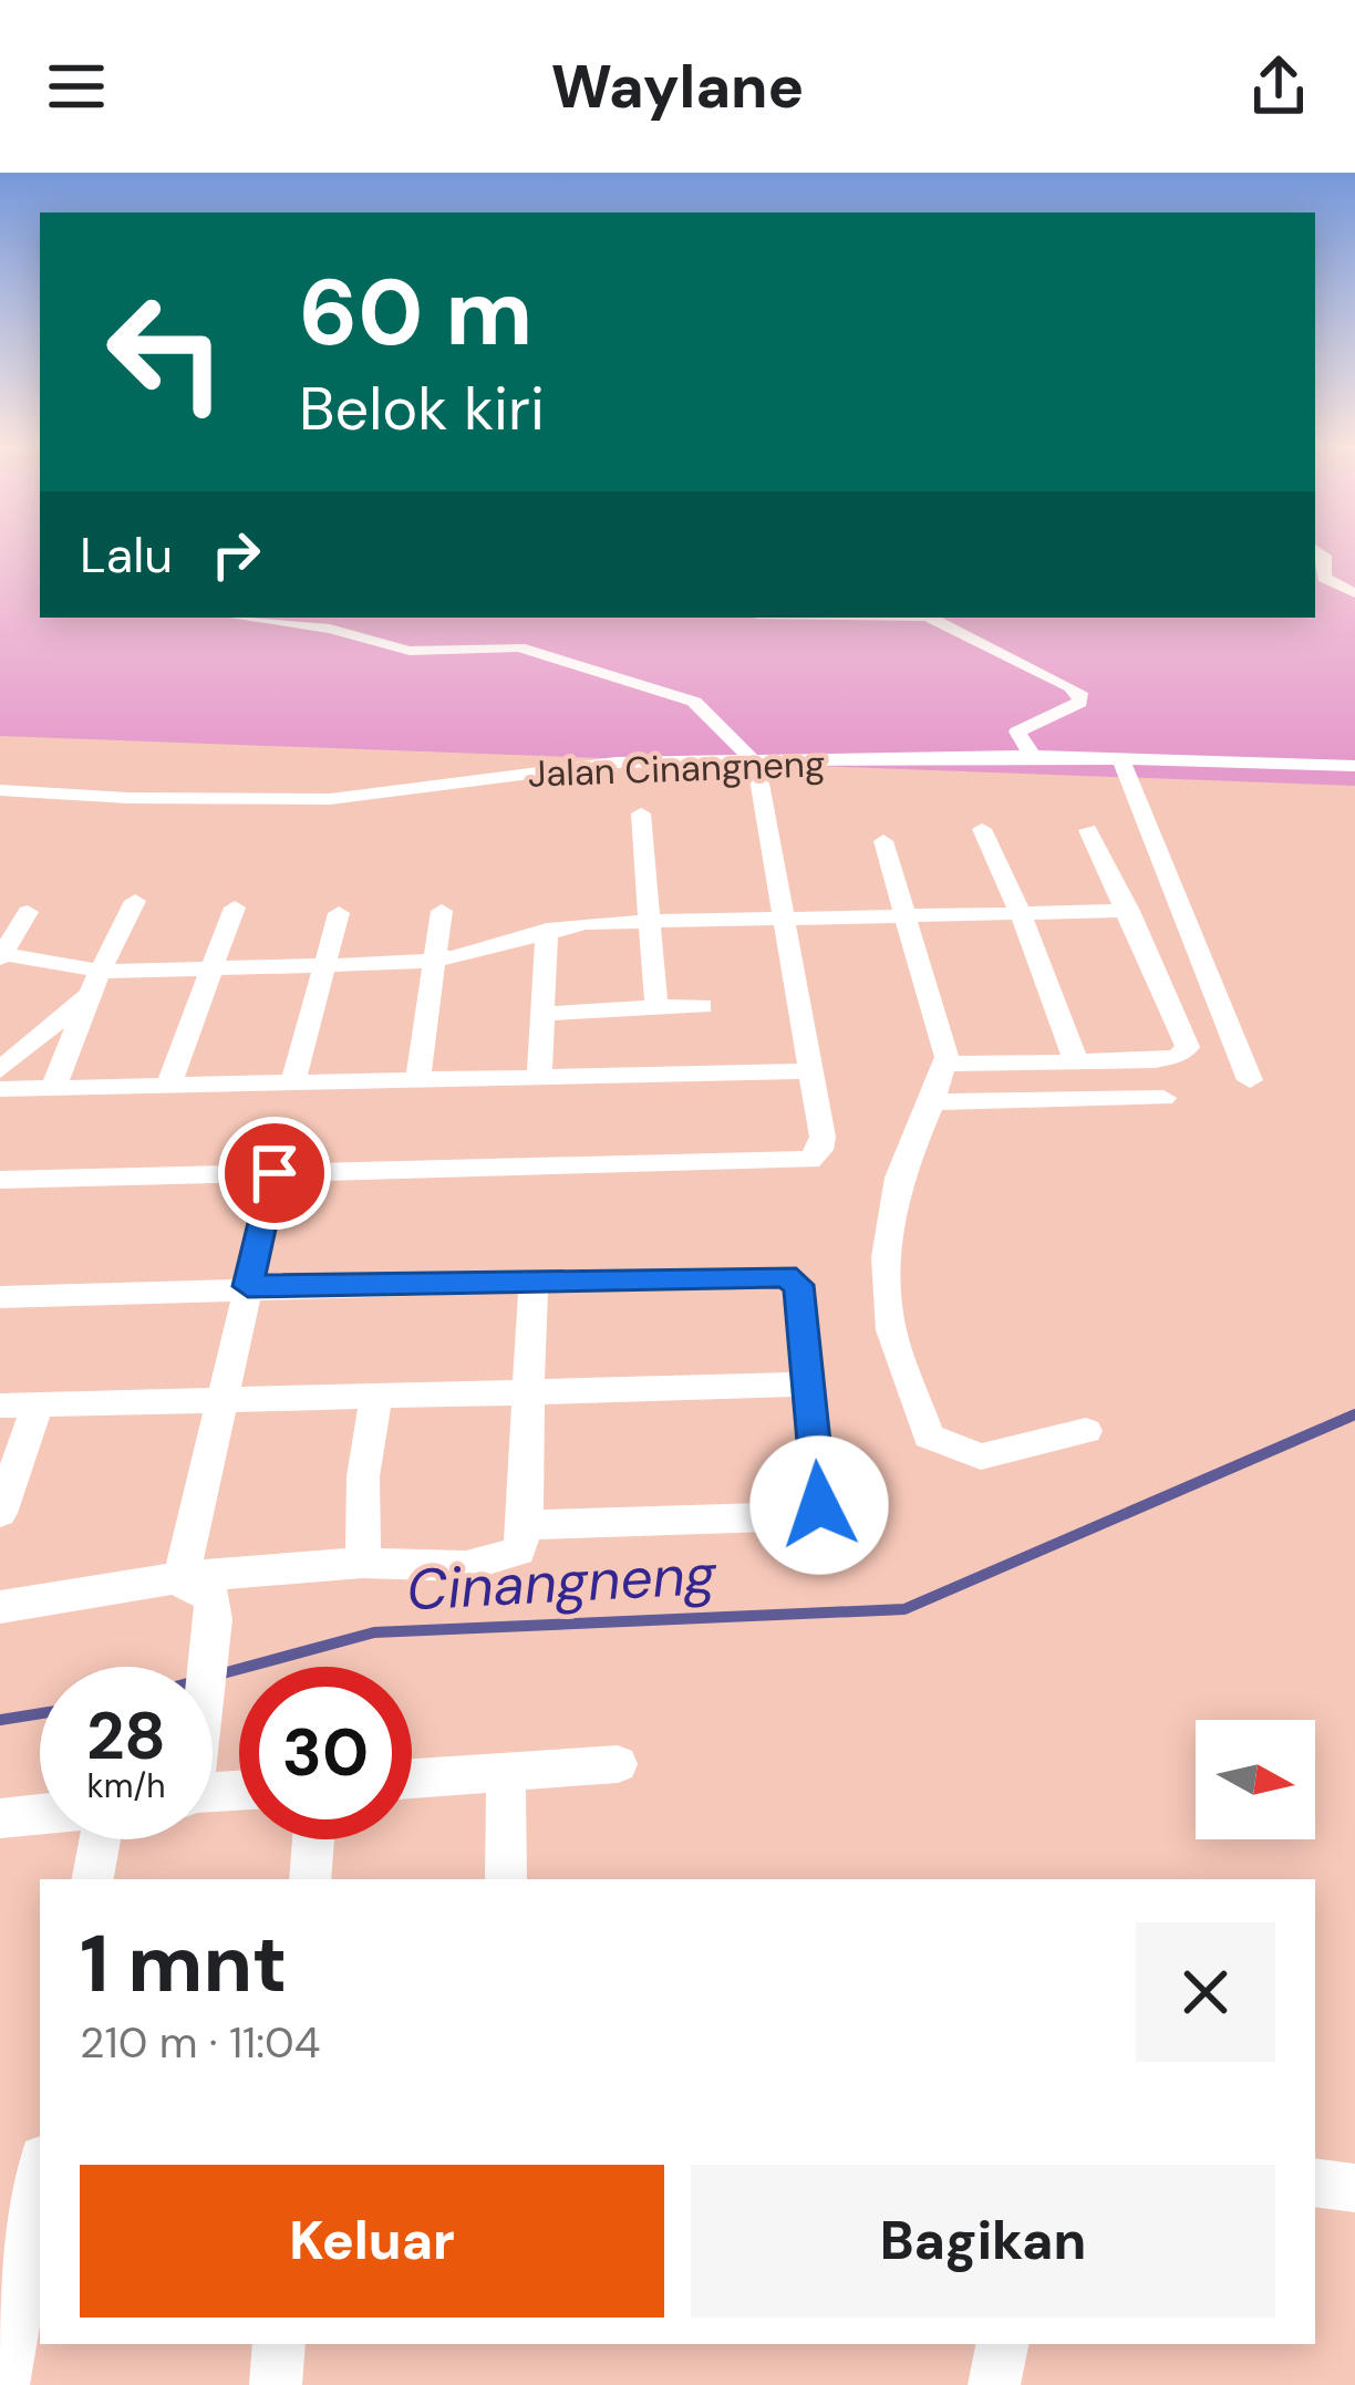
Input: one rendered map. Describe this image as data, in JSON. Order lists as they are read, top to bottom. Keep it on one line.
{"streets":{"street":["Jalan Cinangneng"]},"water":["Cinangneng"],"north":"right","page":{"header":"Waylane","turn":["60 m","Belok kiri"],"then":"Lalu","speed":"28 km/h","limit":"30","heading":["1 mnt","210 m · 11:04"],"buttons":["Keluar","Bagikan"]}}
